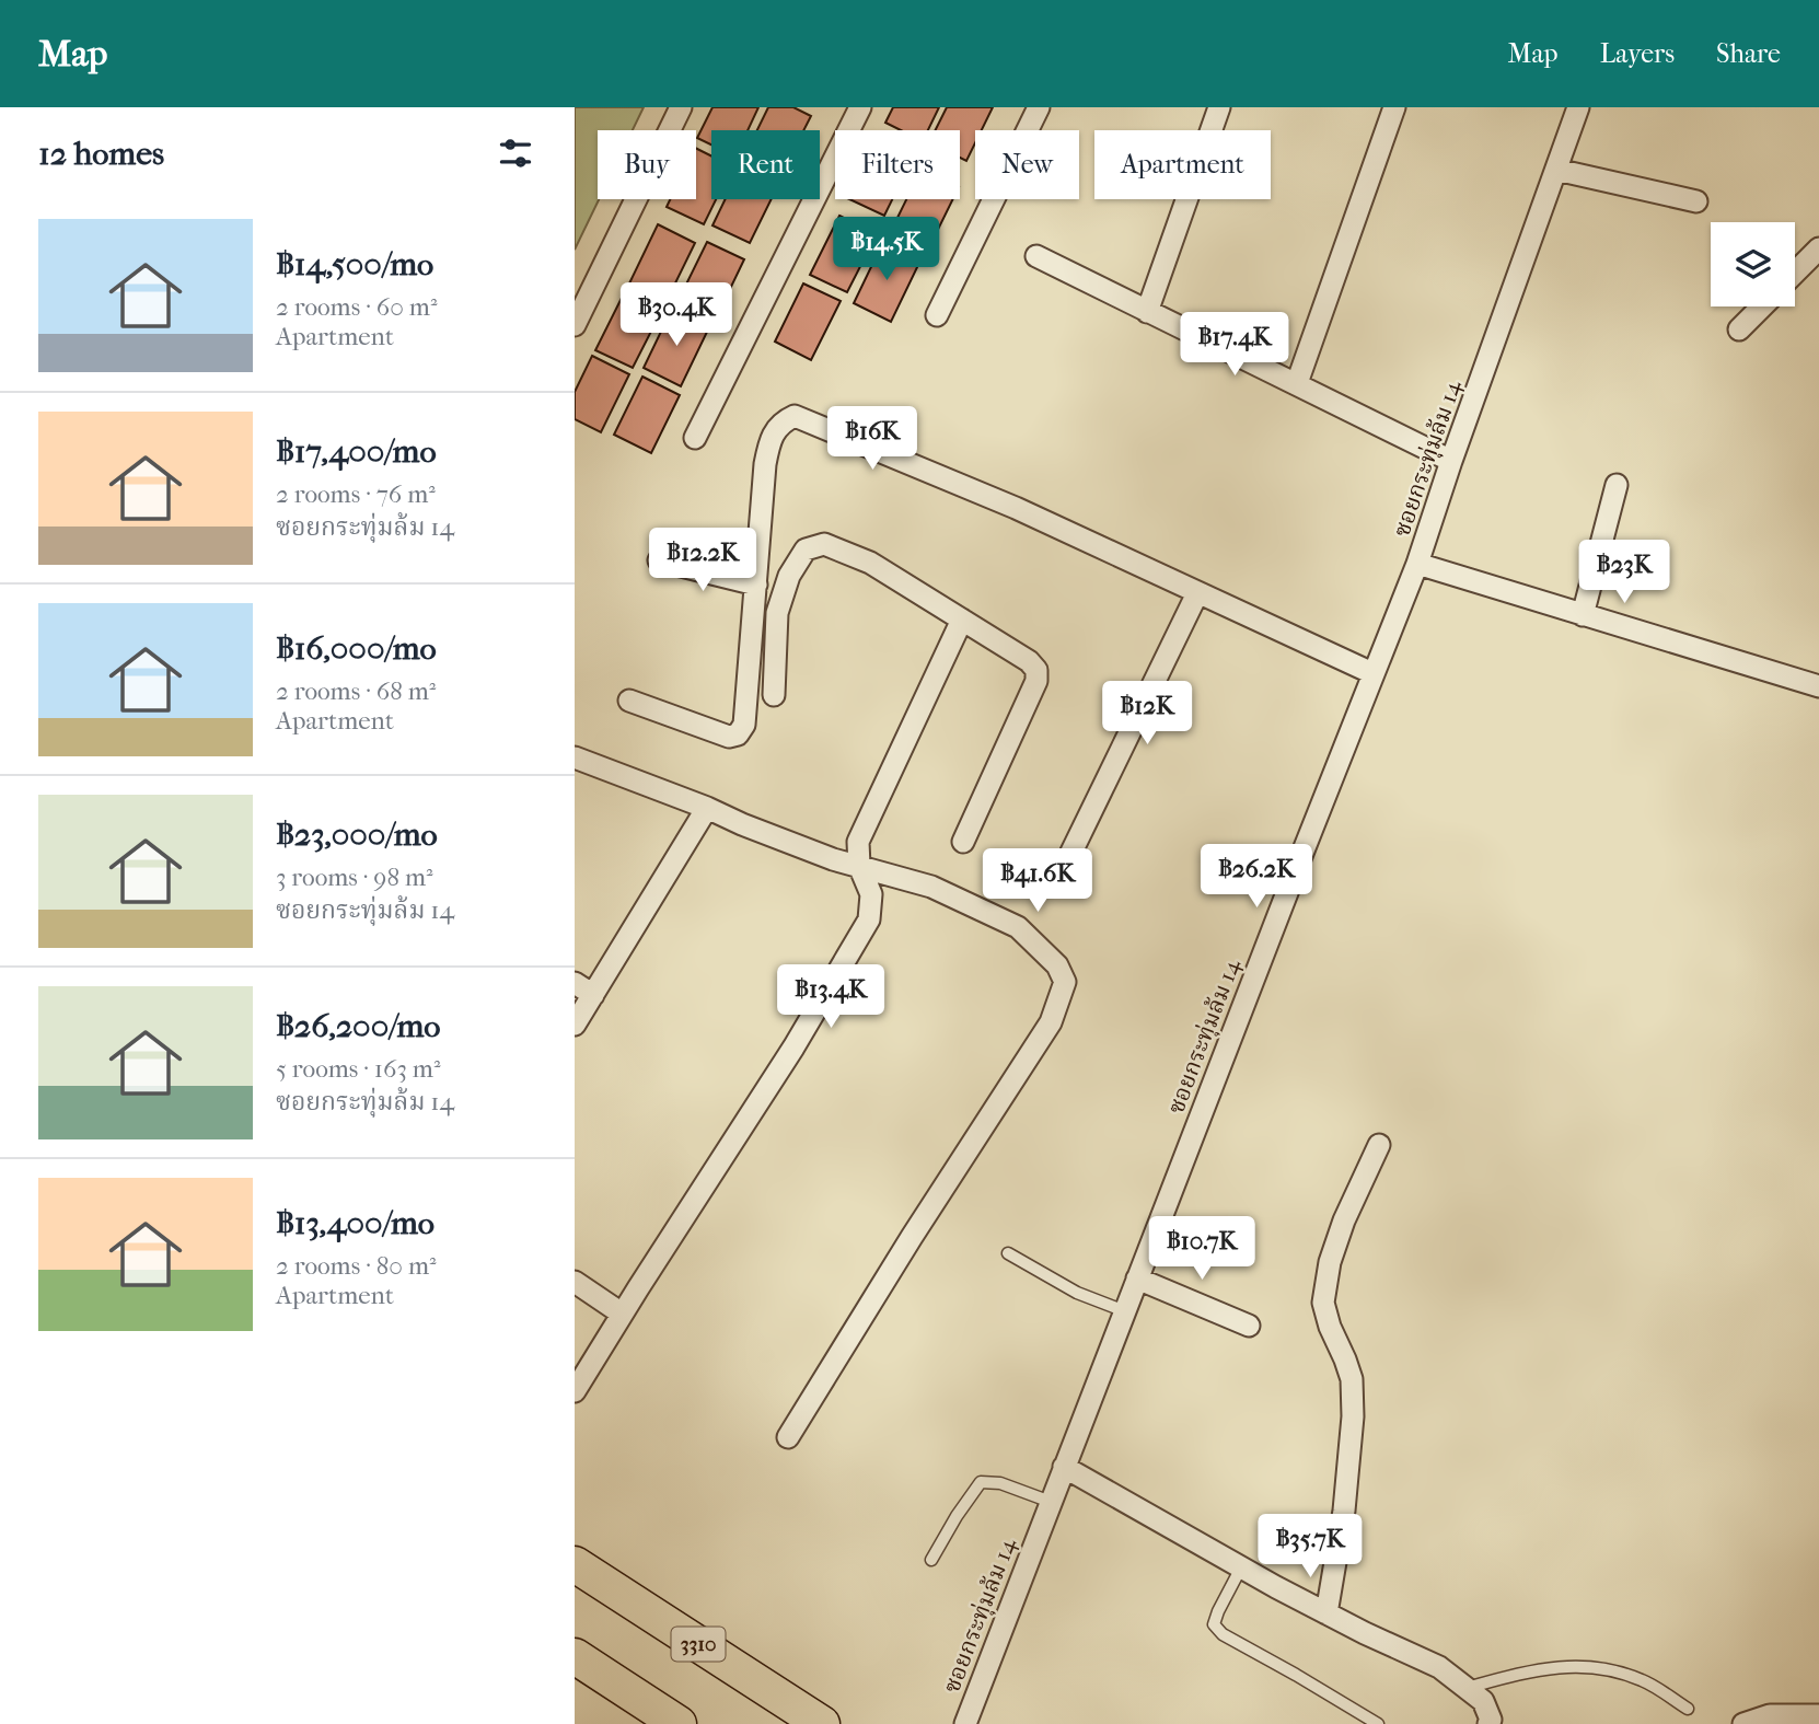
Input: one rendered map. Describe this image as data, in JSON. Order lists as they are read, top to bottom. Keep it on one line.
{"streets":{"main road":["3310"],"street":["ซอยกระทุ่มล้ม 14"]},"page":{"header":"Map","nav":["Map","Layers","Share"],"heading":"12 homes","chip":["Buy","Rent","Filters","New","Apartment"],"list":[{"name":"฿14,500/mo","note":"2 rooms · 60 m² · Apartment"},{"name":"฿17,400/mo","note":"2 rooms · 76 m² · ซอยกระทุ่มล้ม 14"},{"name":"฿16,000/mo","note":"2 rooms · 68 m² · Apartment"},{"name":"฿23,000/mo","note":"3 rooms · 98 m² · ซอยกระทุ่มล้ม 14"},{"name":"฿26,200/mo","note":"5 rooms · 163 m² · ซอยกระทุ่มล้ม 14"},{"name":"฿13,400/mo","note":"2 rooms · 80 m² · Apartment"}],"price":["฿14.5K","฿30.4K","฿17.4K","฿16K","฿12.2K","฿23K","฿12K","฿26.2K","฿41.6K","฿13.4K","฿10.7K","฿35.7K"]}}
